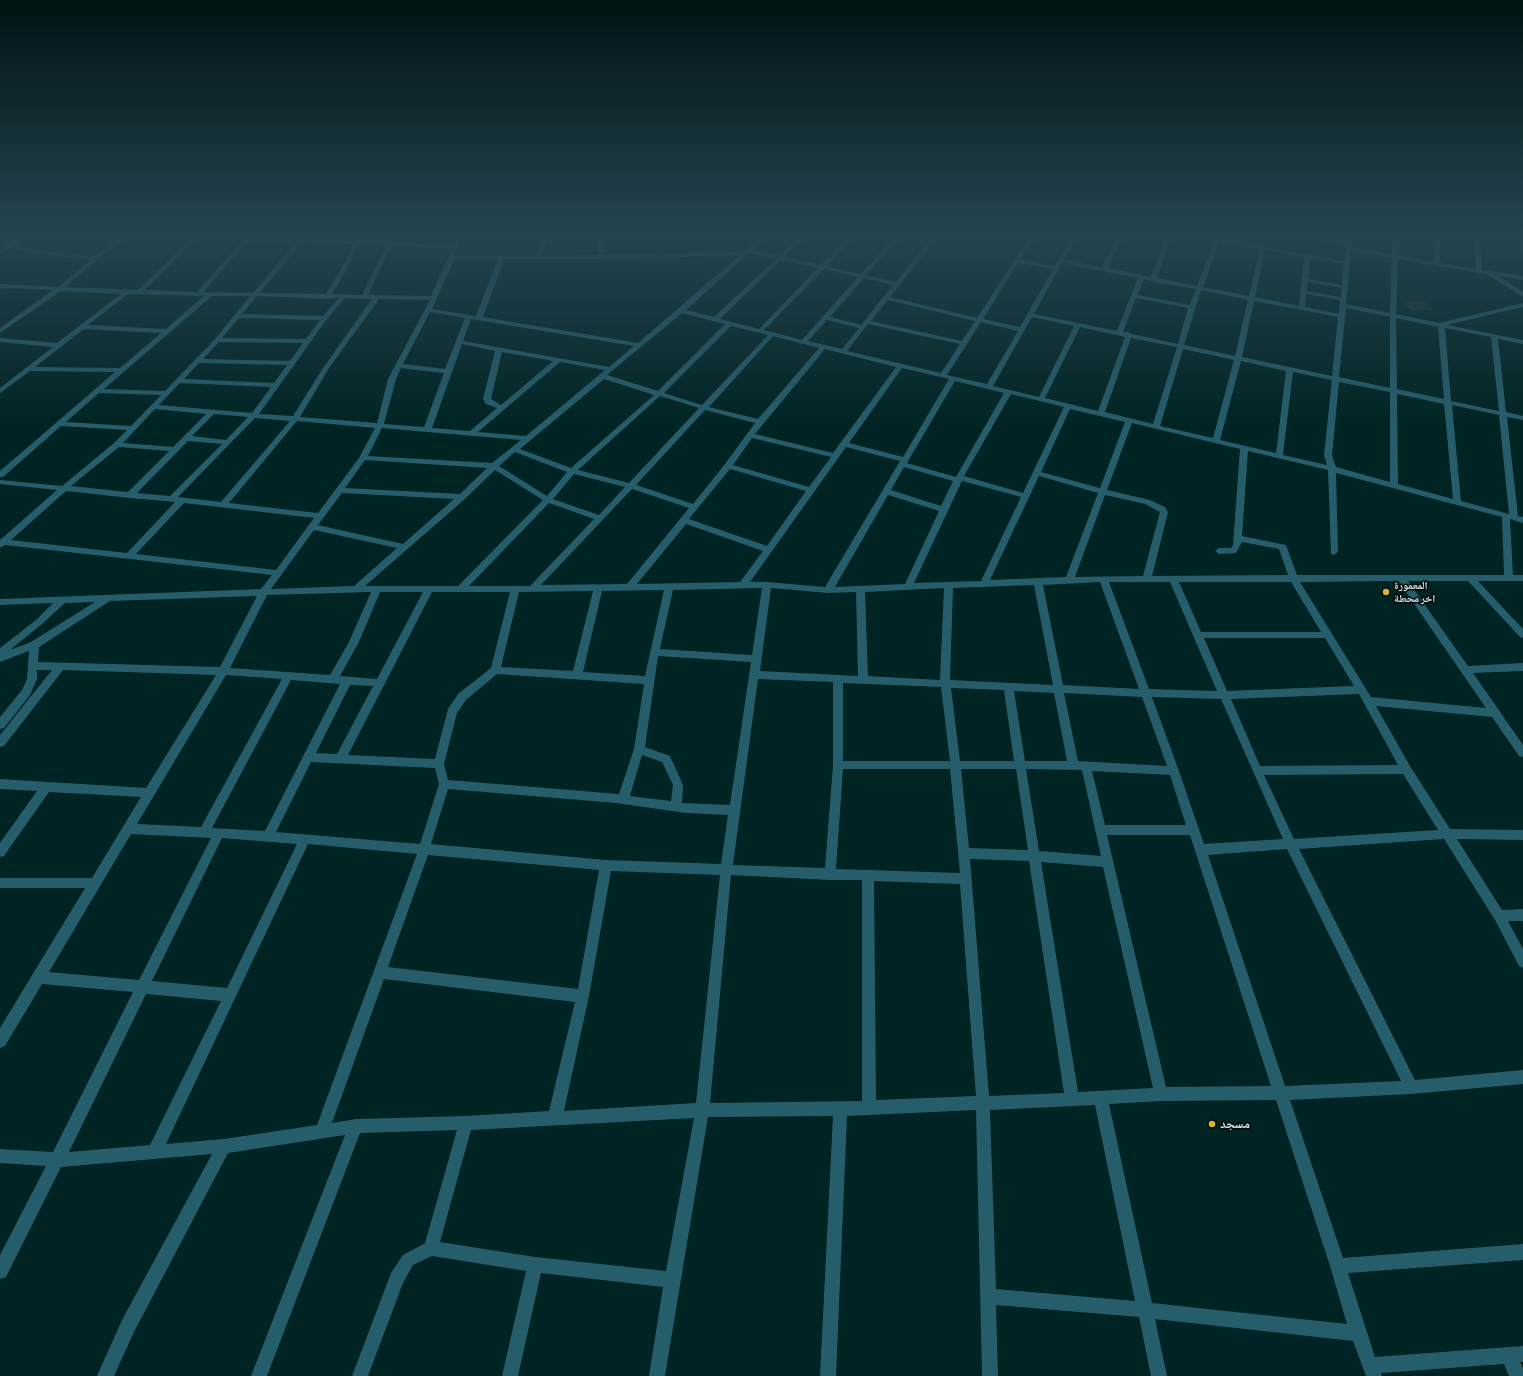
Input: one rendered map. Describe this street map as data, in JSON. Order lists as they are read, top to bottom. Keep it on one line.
{"places":["المعمورة اخر محطة","مسجد"]}
